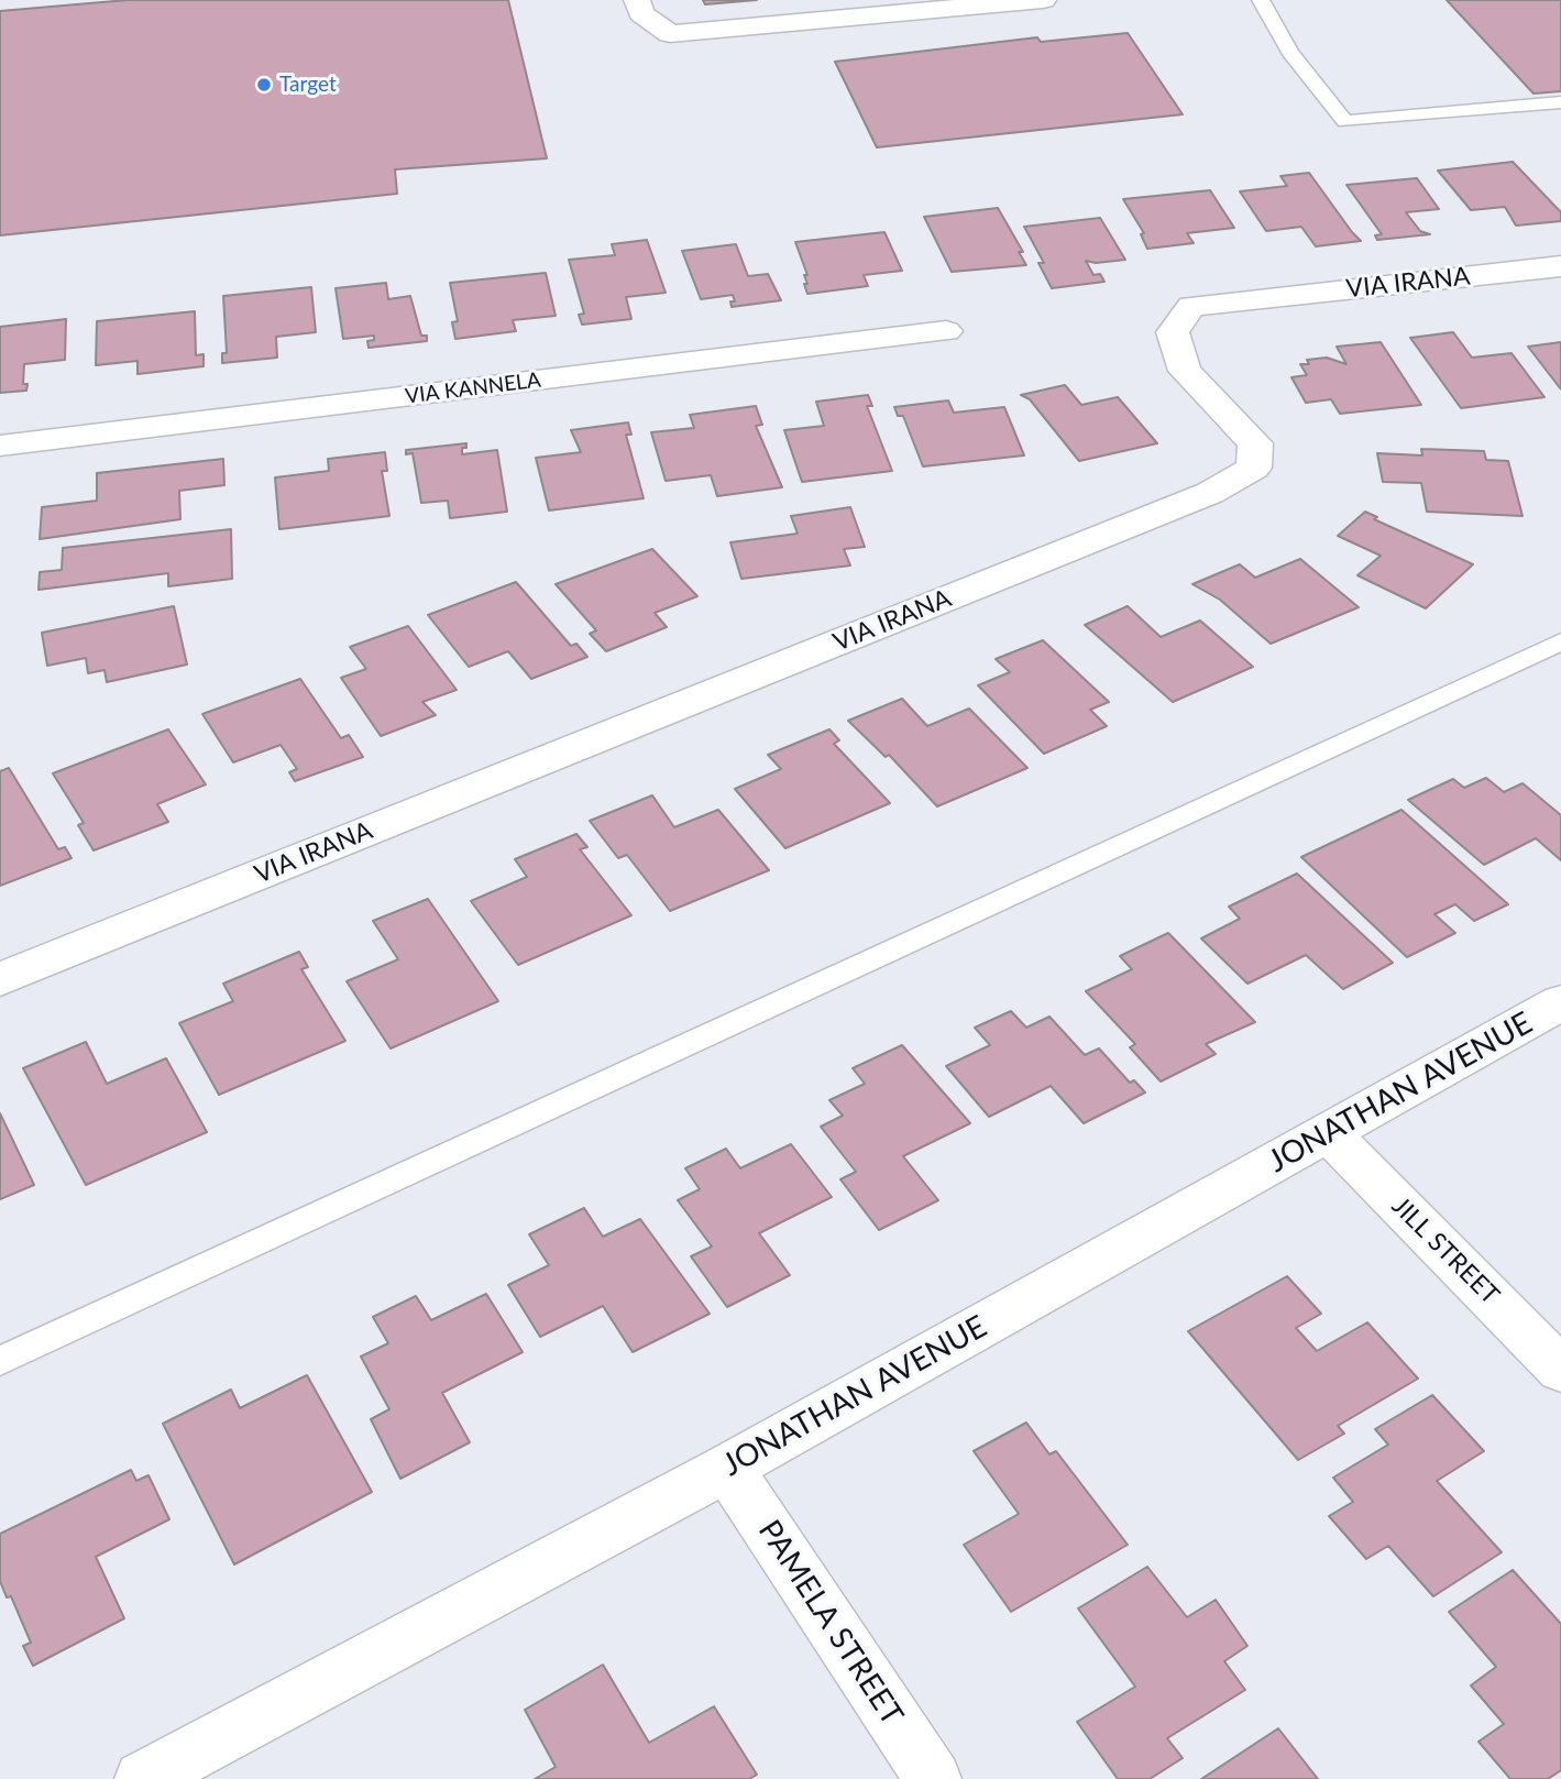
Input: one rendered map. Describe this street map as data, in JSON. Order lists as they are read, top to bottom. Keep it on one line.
{"streets":{"street":["VIA IRANA","VIA KANNELA","JONATHAN AVENUE","JILL STREET","PAMELA STREET"]},"crossings":[["JONATHAN AVENUE","JILL STREET"],["JONATHAN AVENUE","PAMELA STREET"]],"places":["Target"]}
